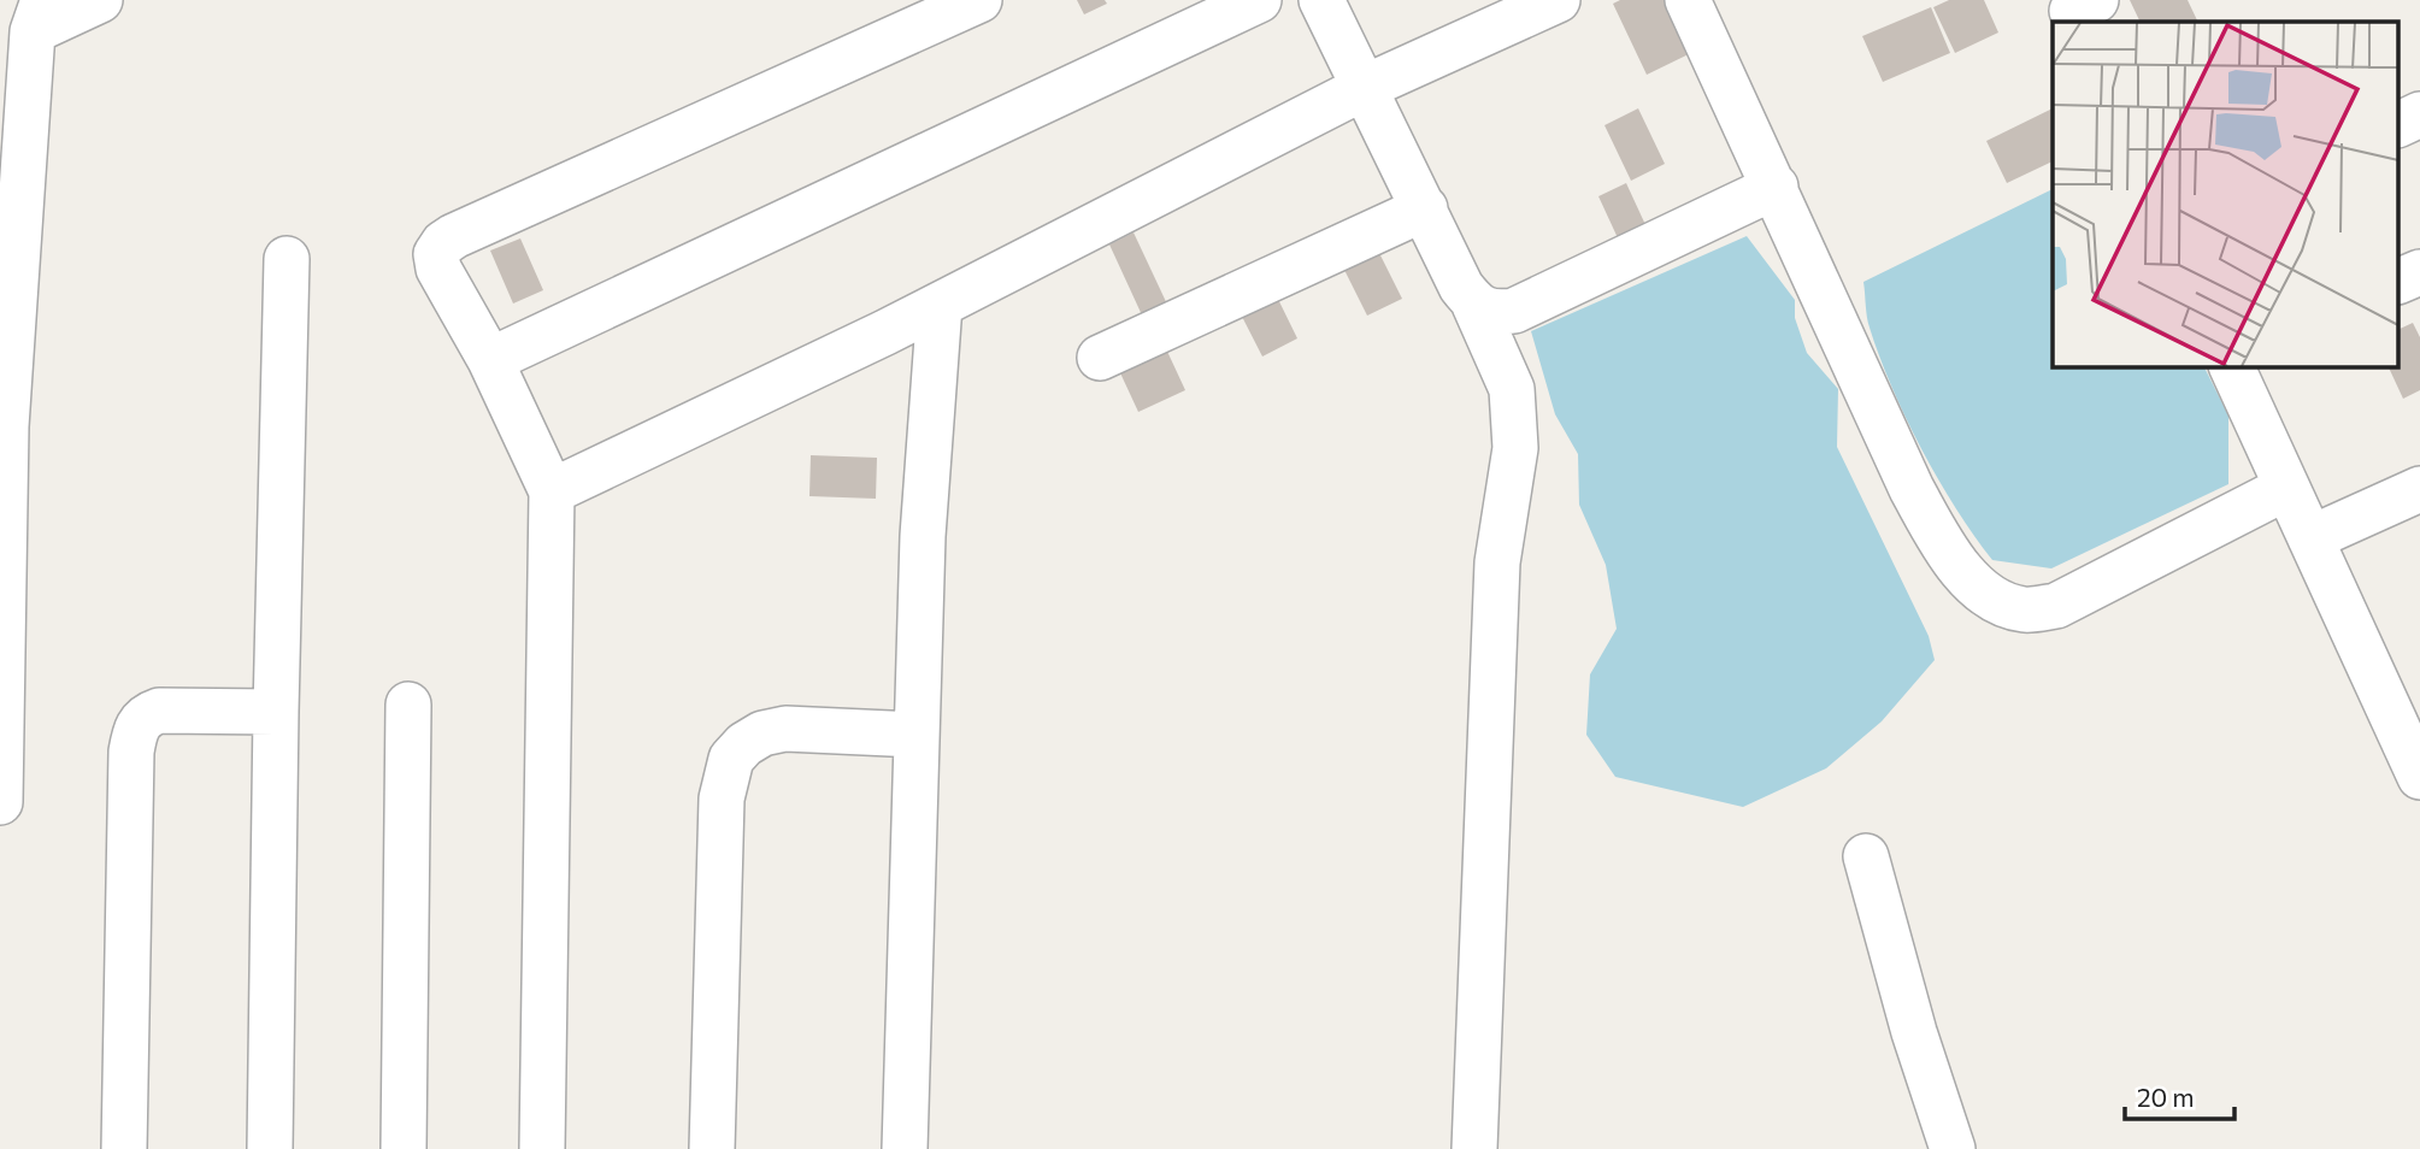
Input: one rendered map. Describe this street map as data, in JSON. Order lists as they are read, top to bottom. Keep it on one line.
{"scale_bar":"20 m"}
